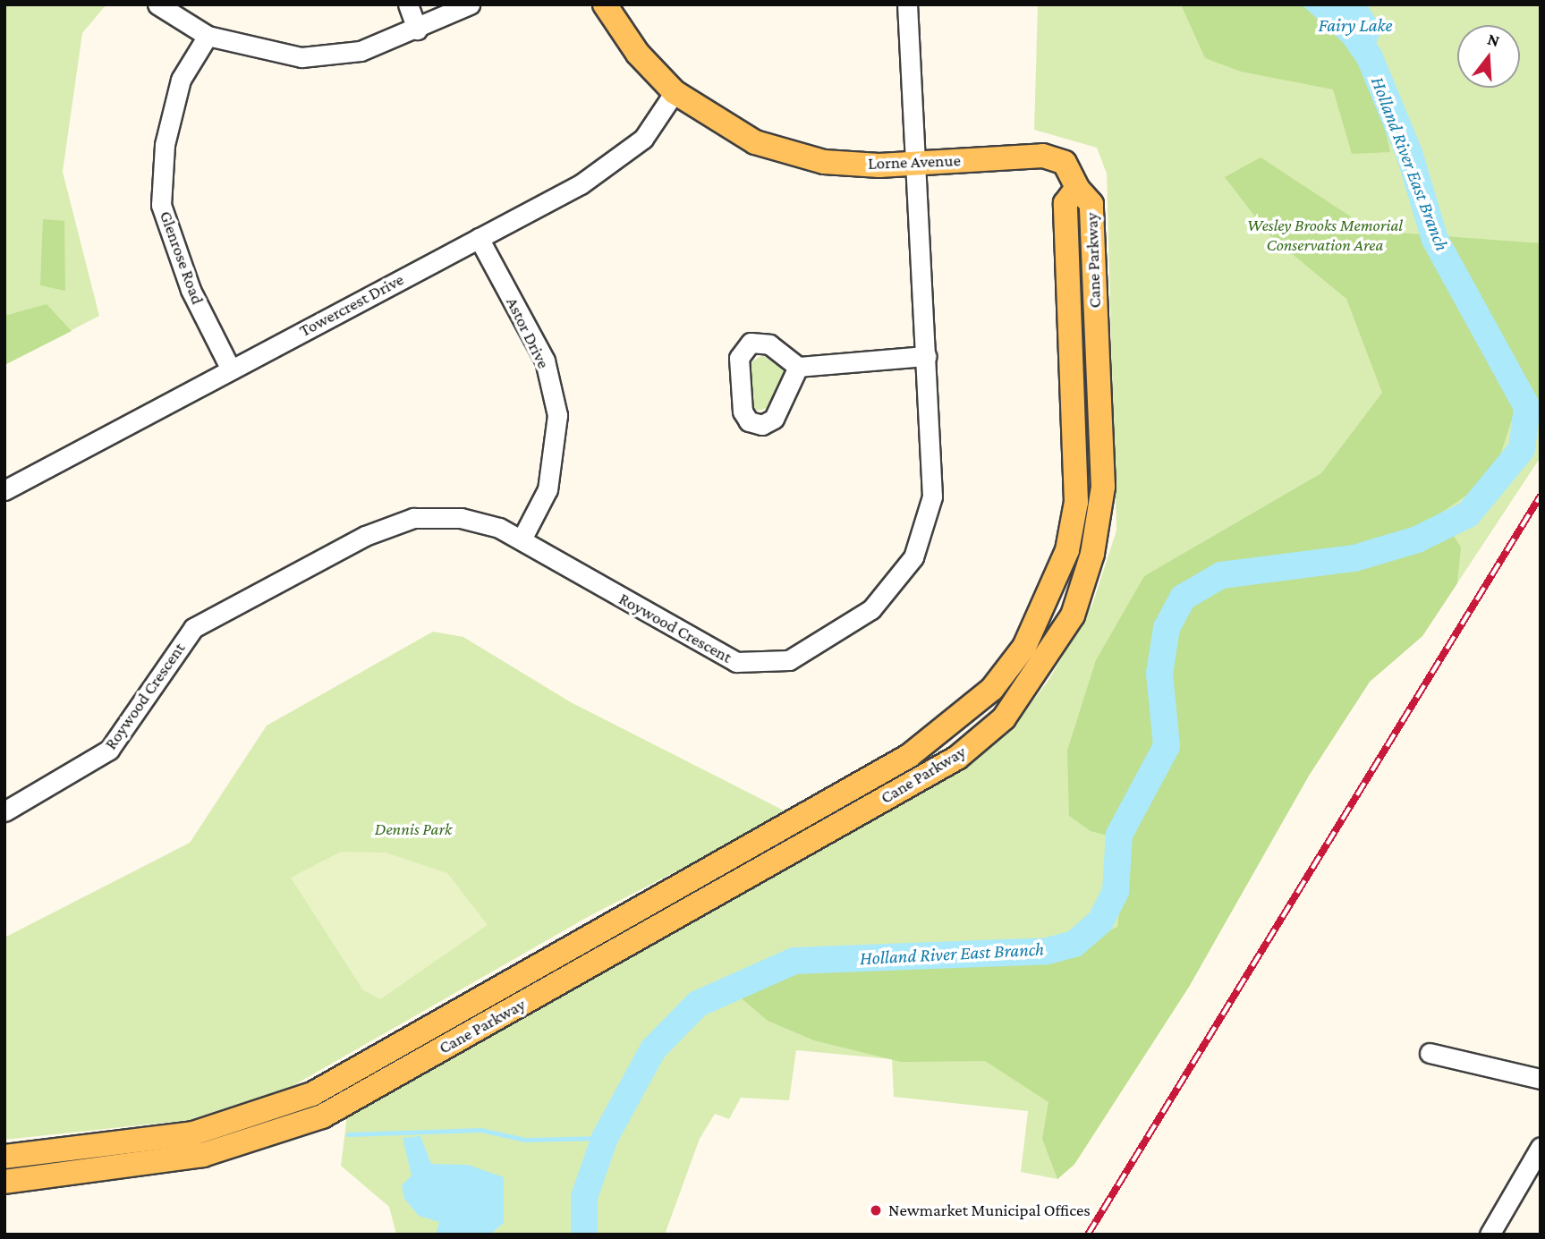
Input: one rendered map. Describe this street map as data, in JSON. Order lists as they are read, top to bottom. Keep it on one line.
{"streets":{"main road":["Lorne Avenue","Cane Parkway"],"street":["Glenrose Road","Towercrest Drive","Astor Drive","Roywood Crescent"]},"crossings":[["Lorne Avenue","Cane Parkway"],["Lorne Avenue","Towercrest Drive"],["Lorne Avenue","Roywood Crescent"],["Glenrose Road","Towercrest Drive"],["Towercrest Drive","Astor Drive"],["Astor Drive","Roywood Crescent"]],"water":["Fairy Lake","Holland River East Branch"],"parks":["Wesley Brooks Memorial Conservation Area","Dennis Park"],"places":["Newmarket Municipal Offices"],"north":"top"}
